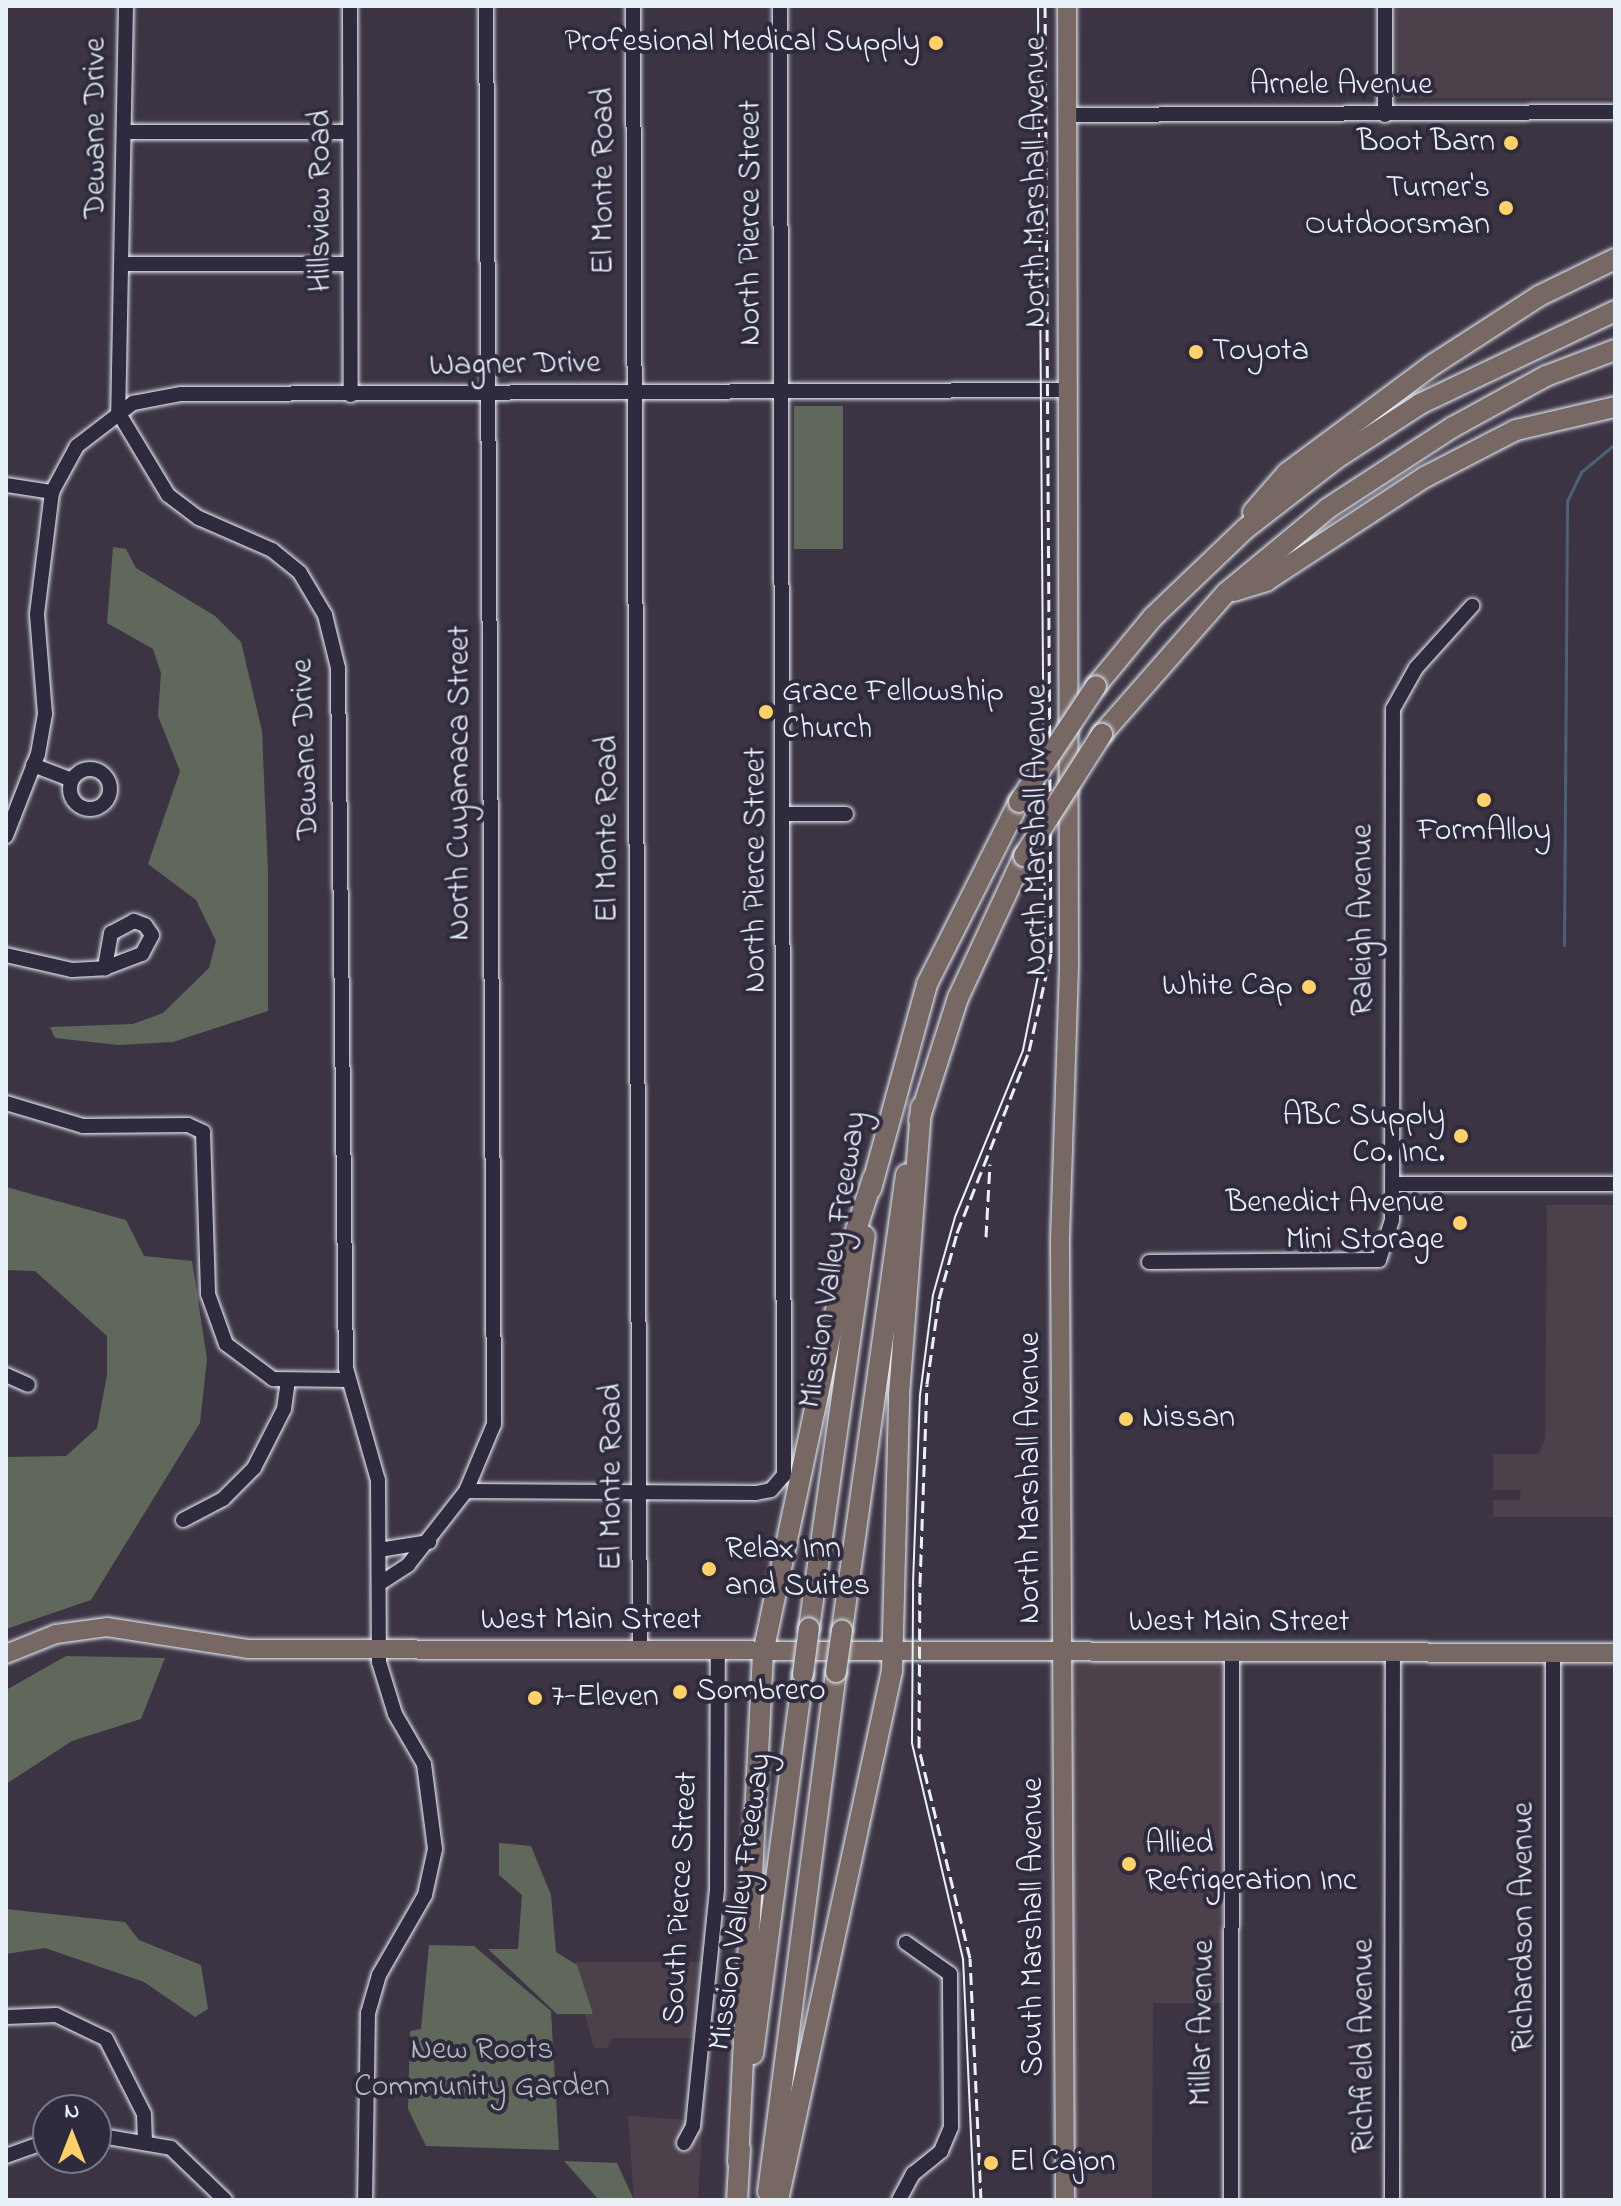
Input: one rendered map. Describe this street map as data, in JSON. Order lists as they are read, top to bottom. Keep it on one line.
{"streets":{"highway":["Mission Valley Freeway"],"main road":["North Marshall Avenue","West Main Street","South Marshall Avenue"],"street":["Arnele Avenue","Dewane Drive","El Monte Road","Hillsview Road","North Pierce Street","Wagner Drive","North Cuyamaca Street","Raleigh Avenue","South Pierce Street","Richardson Avenue","Millar Avenue","Richfield Avenue"]},"crossings":[["Arnele Avenue","North Marshall Avenue"],["Dewane Drive","Wagner Drive"],["Dewane Drive","North Cuyamaca Street"],["El Monte Road","North Pierce Street"],["El Monte Road","Wagner Drive"],["El Monte Road","West Main Street"],["North Marshall Avenue","Wagner Drive"],["North Marshall Avenue","West Main Street"],["North Marshall Avenue","South Marshall Avenue"],["Hillsview Road","Wagner Drive"],["North Pierce Street","Wagner Drive"],["Wagner Drive","North Cuyamaca Street"],["West Main Street","South Pierce Street"],["West Main Street","South Marshall Avenue"],["West Main Street","Richardson Avenue"],["West Main Street","Millar Avenue"],["West Main Street","Richfield Avenue"]],"parks":["New Roots Community Garden"],"places":["Profesional Medical Supply","Boot Barn","Turner's Outdoorsman","Toyota","Grace Fellowship Church","FormAlloy","White Cap","ABC Supply Co. Inc.","Benedict Avenue Mini Storage","Nissan","Relax Inn and Suites","Sombrero","7-Eleven","Allied Refrigeration Inc","El Cajon"],"north":"top"}
